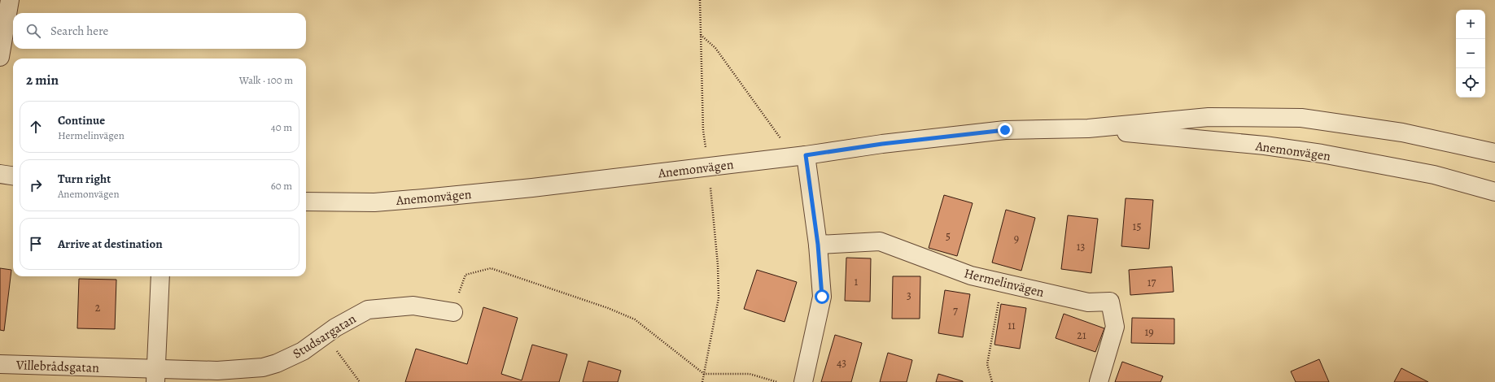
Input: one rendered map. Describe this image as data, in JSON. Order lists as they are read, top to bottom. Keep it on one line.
{"streets":{"street":["Anemonvägen","Hermelinvägen","Studsargatan","Villebrådsgatan"]},"crossings":[["Studsargatan","Villebrådsgatan"]],"house_numbers":["15","5","9","13","1","17","3","2","7","11","19","21","43"],"page":{"map_buttons":["+","−"],"search":"Search here","heading":["2 min","Walk · 100 m"],"list":[["Continue","Hermelinvägen","40 m"],["Turn right","Anemonvägen","60 m"],"Arrive at destination"]}}
